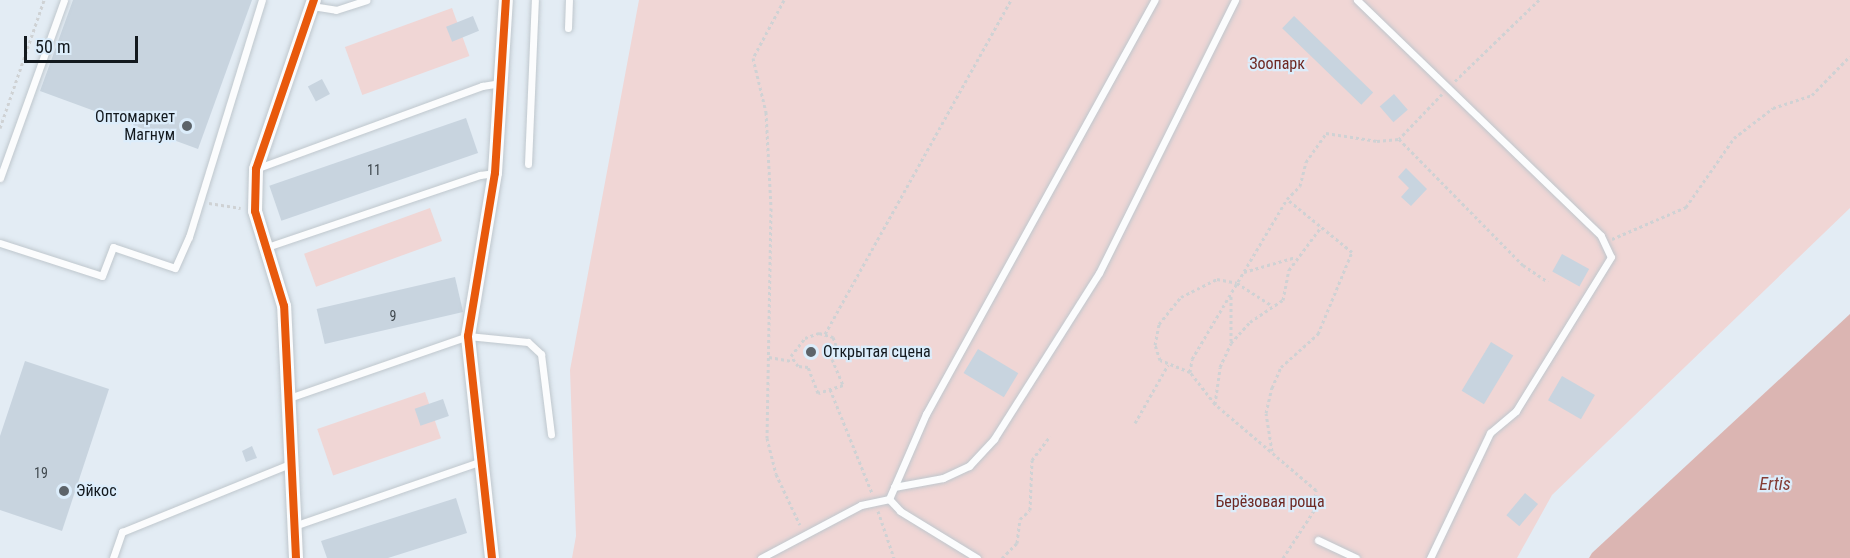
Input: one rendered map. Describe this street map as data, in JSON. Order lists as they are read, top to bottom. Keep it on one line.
{"water":["Ertis"],"parks":["Зоопарк","Берёзовая роща"],"places":["Оптомаркет Магнум","Открытая сцена","Эйкос"],"house_numbers":["11","9","19"],"scale_bar":"50 m"}
